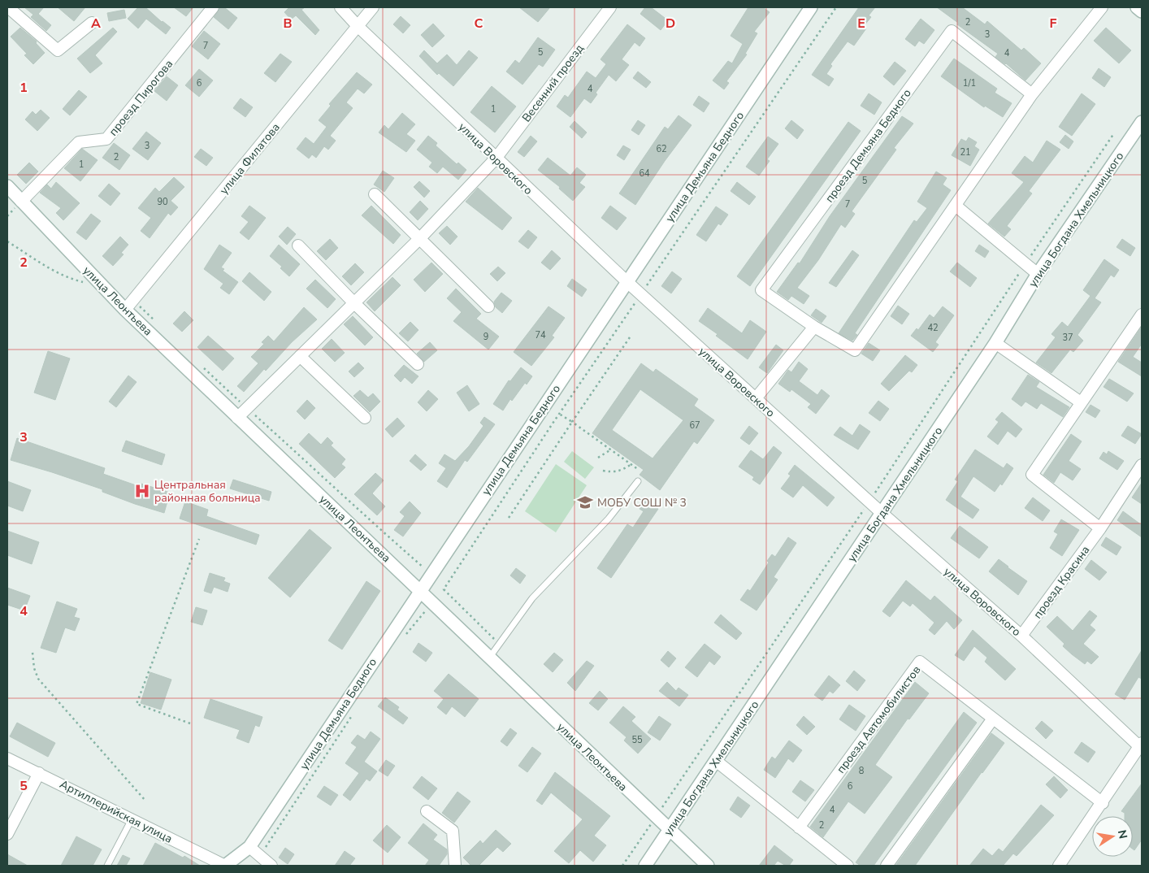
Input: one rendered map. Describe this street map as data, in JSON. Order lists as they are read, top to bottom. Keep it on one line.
{"streets":{"street":["Весенний проезд","проезд Пирогова","проезд Демьяна Бедного","улица Филатова","улица Воровского","улица Демьяна Бедного","улица Богдана Хмельницкого","улица Леонтьева","проезд Красина","проезд Автомобилистов","Артиллерийская улица"]},"crossings":[["Весенний проезд","улица Воровского"],["Весенний проезд","улица Леонтьева"],["проезд Пирогова","улица Леонтьева"],["улица Филатова","улица Воровского"],["улица Филатова","улица Леонтьева"],["улица Воровского","улица Демьяна Бедного"],["улица Воровского","улица Богдана Хмельницкого"],["улица Воровского","проезд Красина"],["улица Демьяна Бедного","улица Леонтьева"],["улица Демьяна Бедного","Артиллерийская улица"],["улица Богдана Хмельницкого","улица Леонтьева"]],"places":{"hospital":["Центральная районная больница"],"school or university":["МОБУ СОШ № 3"]},"house_numbers":["2","3","7","5","4","6","1/1","4","1","3","62","21","2","1","64","5","90","7","42","74","9","37","67","55","8","6","4","2"],"north":"right","grid":{"columns":["A","B","C","D","E","F"],"rows":["1","2","3","4","5"]}}
